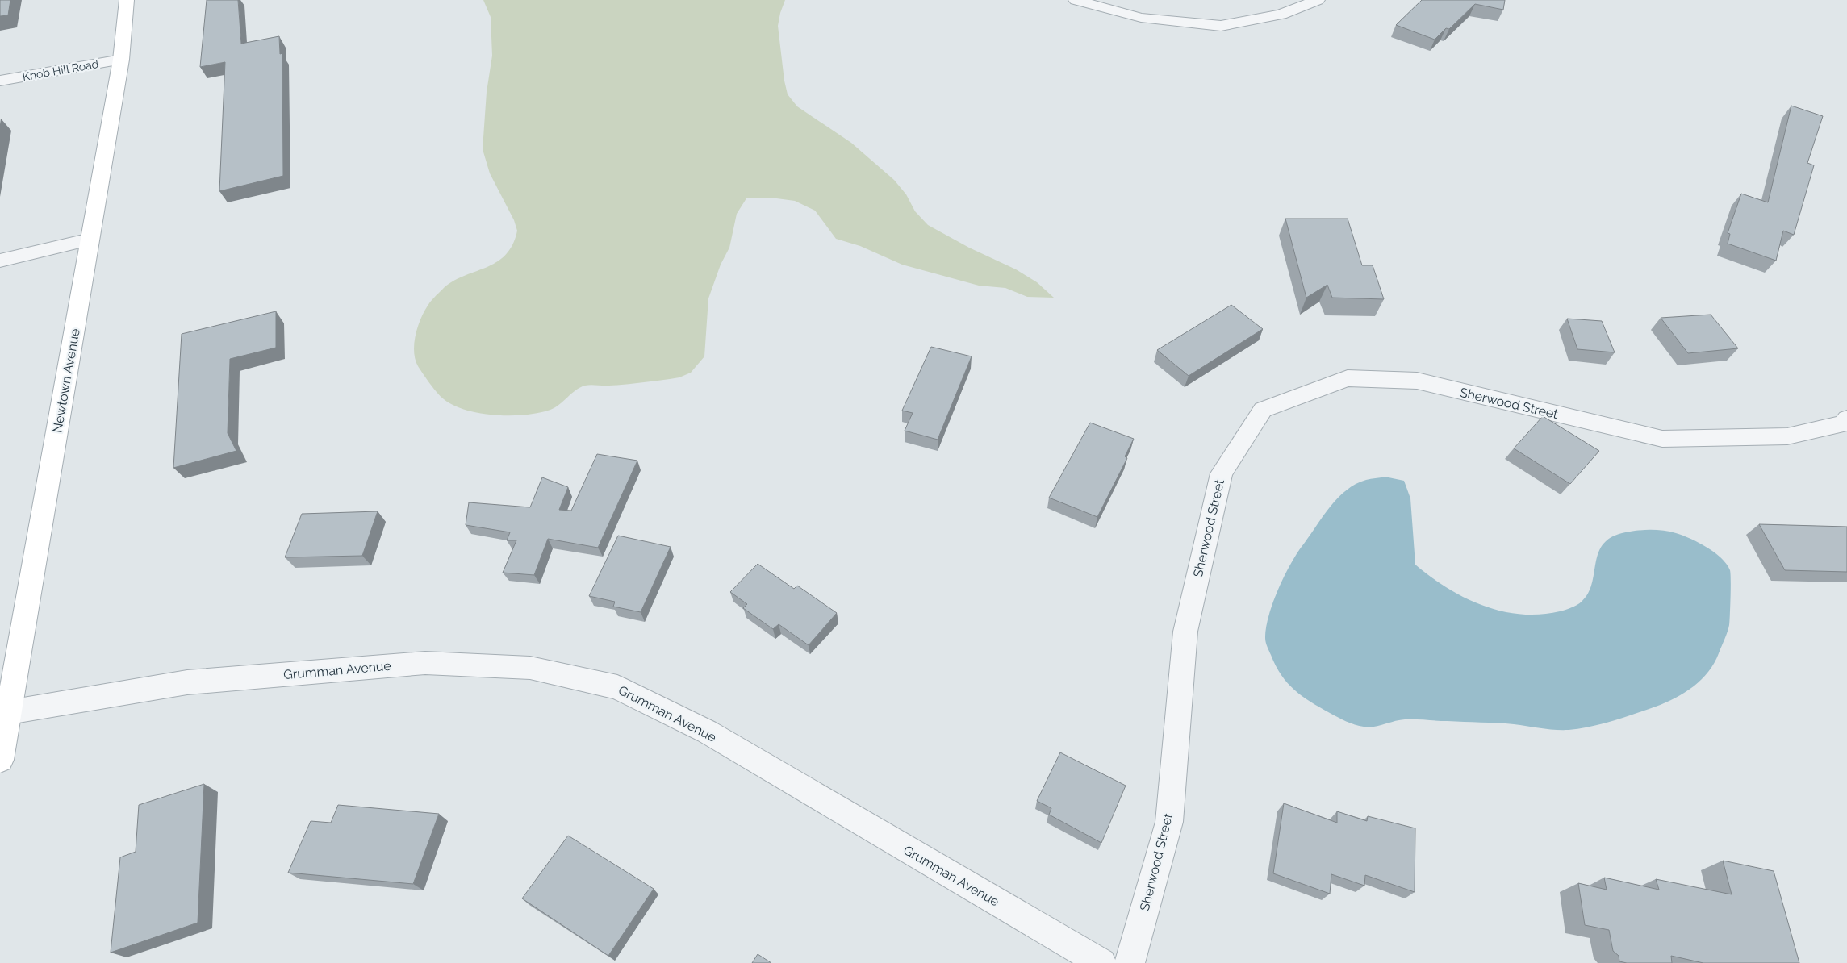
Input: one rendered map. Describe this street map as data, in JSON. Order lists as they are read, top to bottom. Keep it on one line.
{"streets":{"main road":["Newtown Avenue"],"street":["Knob Hill Road","Sherwood Street","Grumman Avenue"]},"crossings":[["Knob Hill Road","Newtown Avenue"],["Newtown Avenue","Grumman Avenue"]]}
